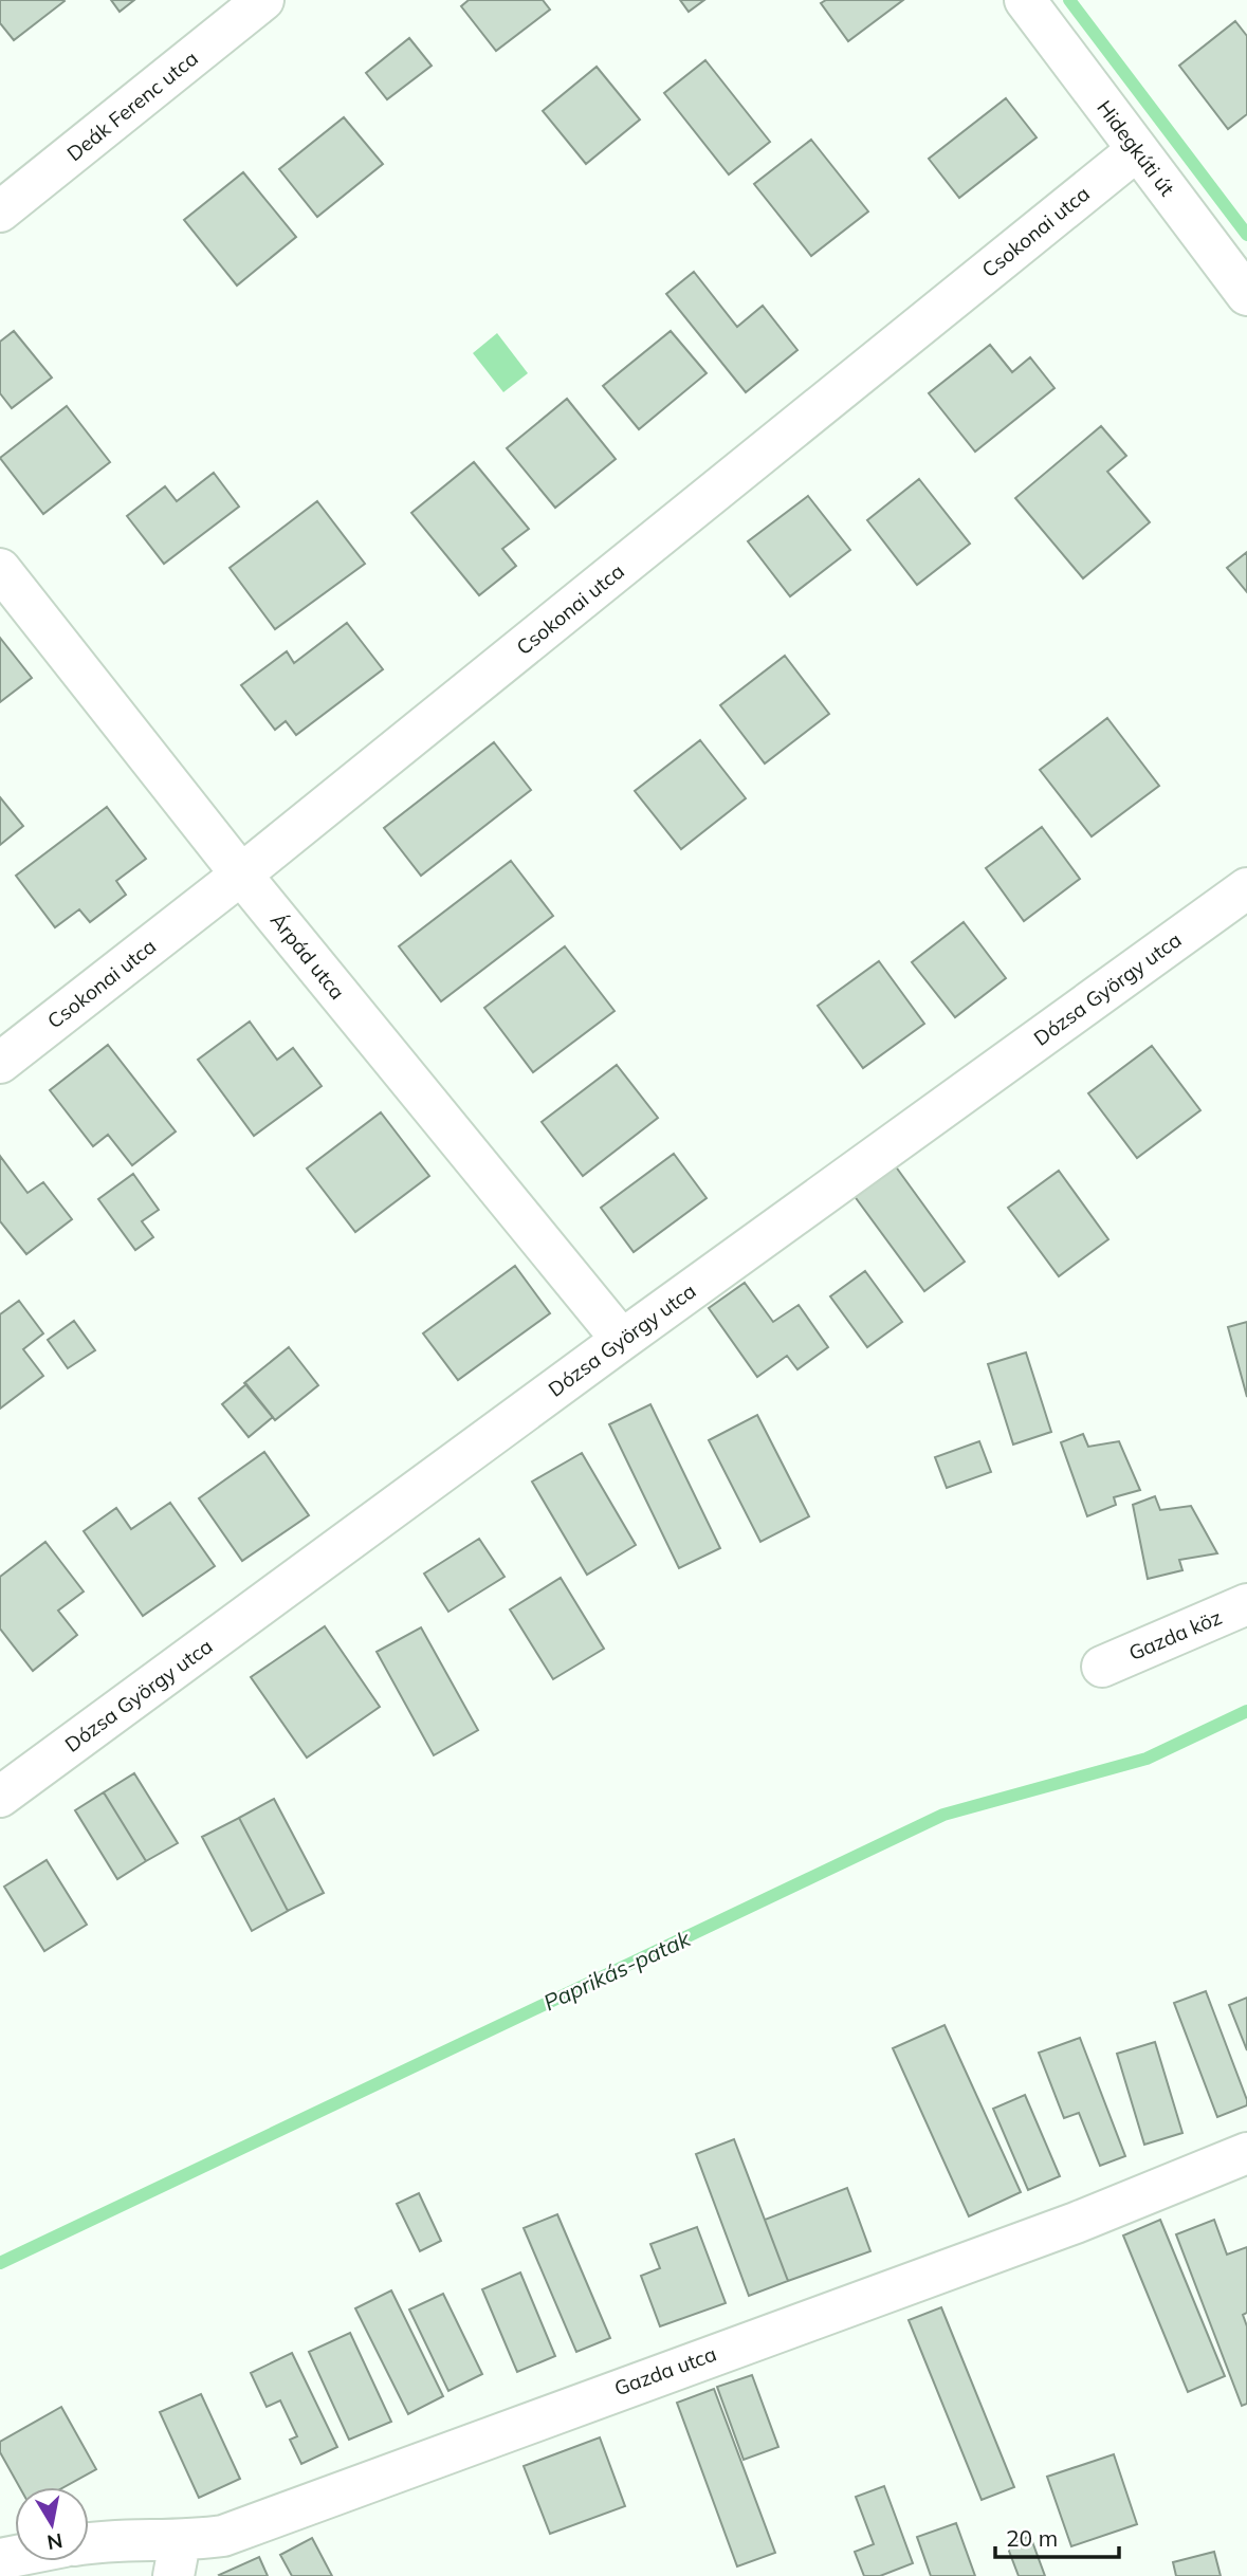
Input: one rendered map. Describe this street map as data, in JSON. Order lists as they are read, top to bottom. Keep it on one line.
{"streets":{"street":["Deák Ferenc utca","Hidegkúti út","Csokonai utca","Árpád utca","Dózsa György utca","Gazda köz","Gazda utca"]},"crossings":[["Hidegkúti út","Csokonai utca"],["Csokonai utca","Árpád utca"],["Árpád utca","Dózsa György utca"]],"water":["Paprikás-patak"],"scale_bar":"20 m","north":"bottom"}
